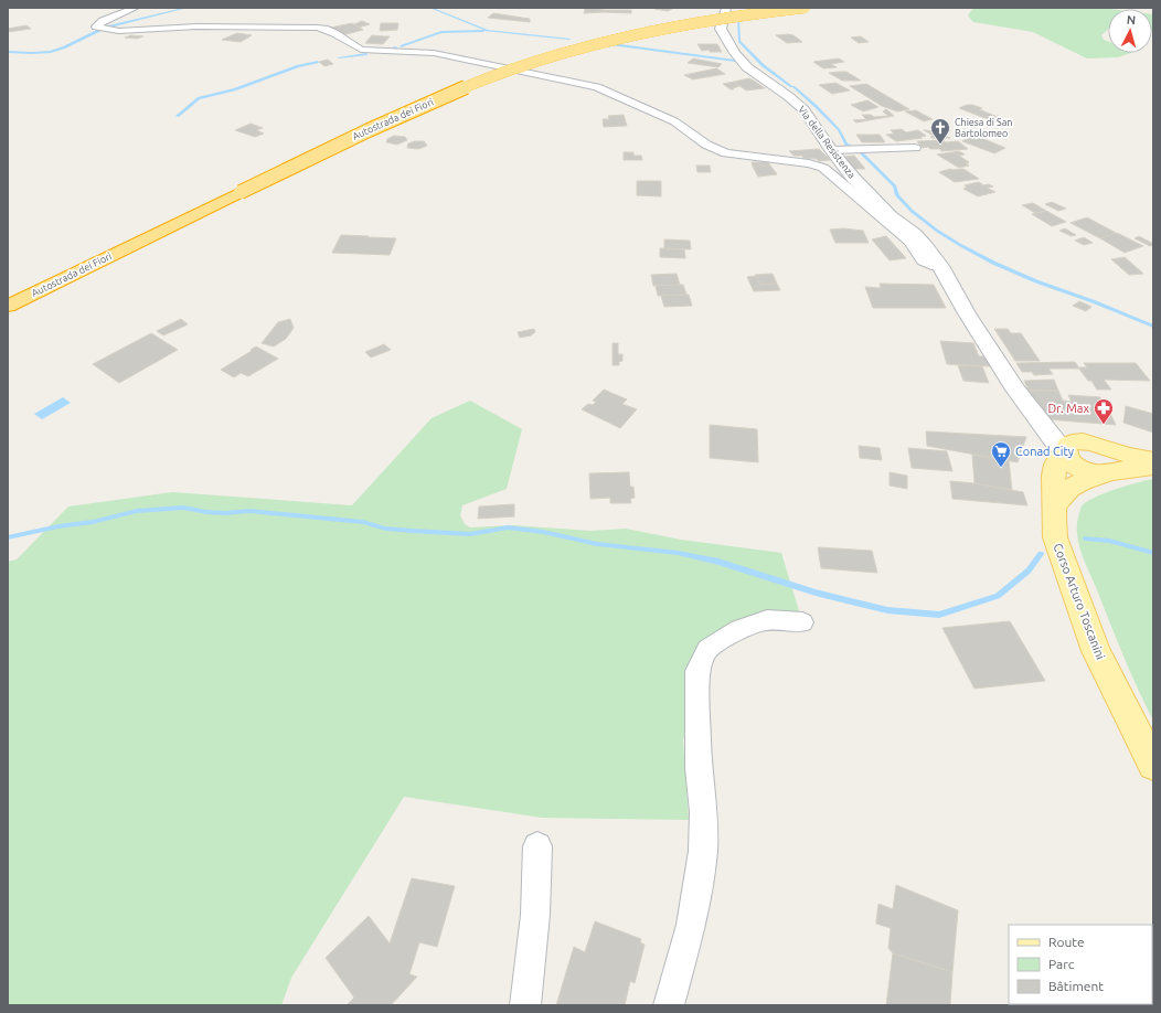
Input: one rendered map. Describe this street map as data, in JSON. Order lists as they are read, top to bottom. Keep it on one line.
{"streets":{"highway":["Autostrada dei Fiori"],"main road":["Corso Arturo Toscanini"],"street":["Via della Resistenza"]},"crossings":[["Via della Resistenza","Corso Arturo Toscanini"]],"places":{"church":["Chiesa di San Bartolomeo"],"pharmacy":["Dr. Max"],"supermarket":["Conad City"]},"legend":["Route","Parc","Bâtiment"],"north":"top"}
